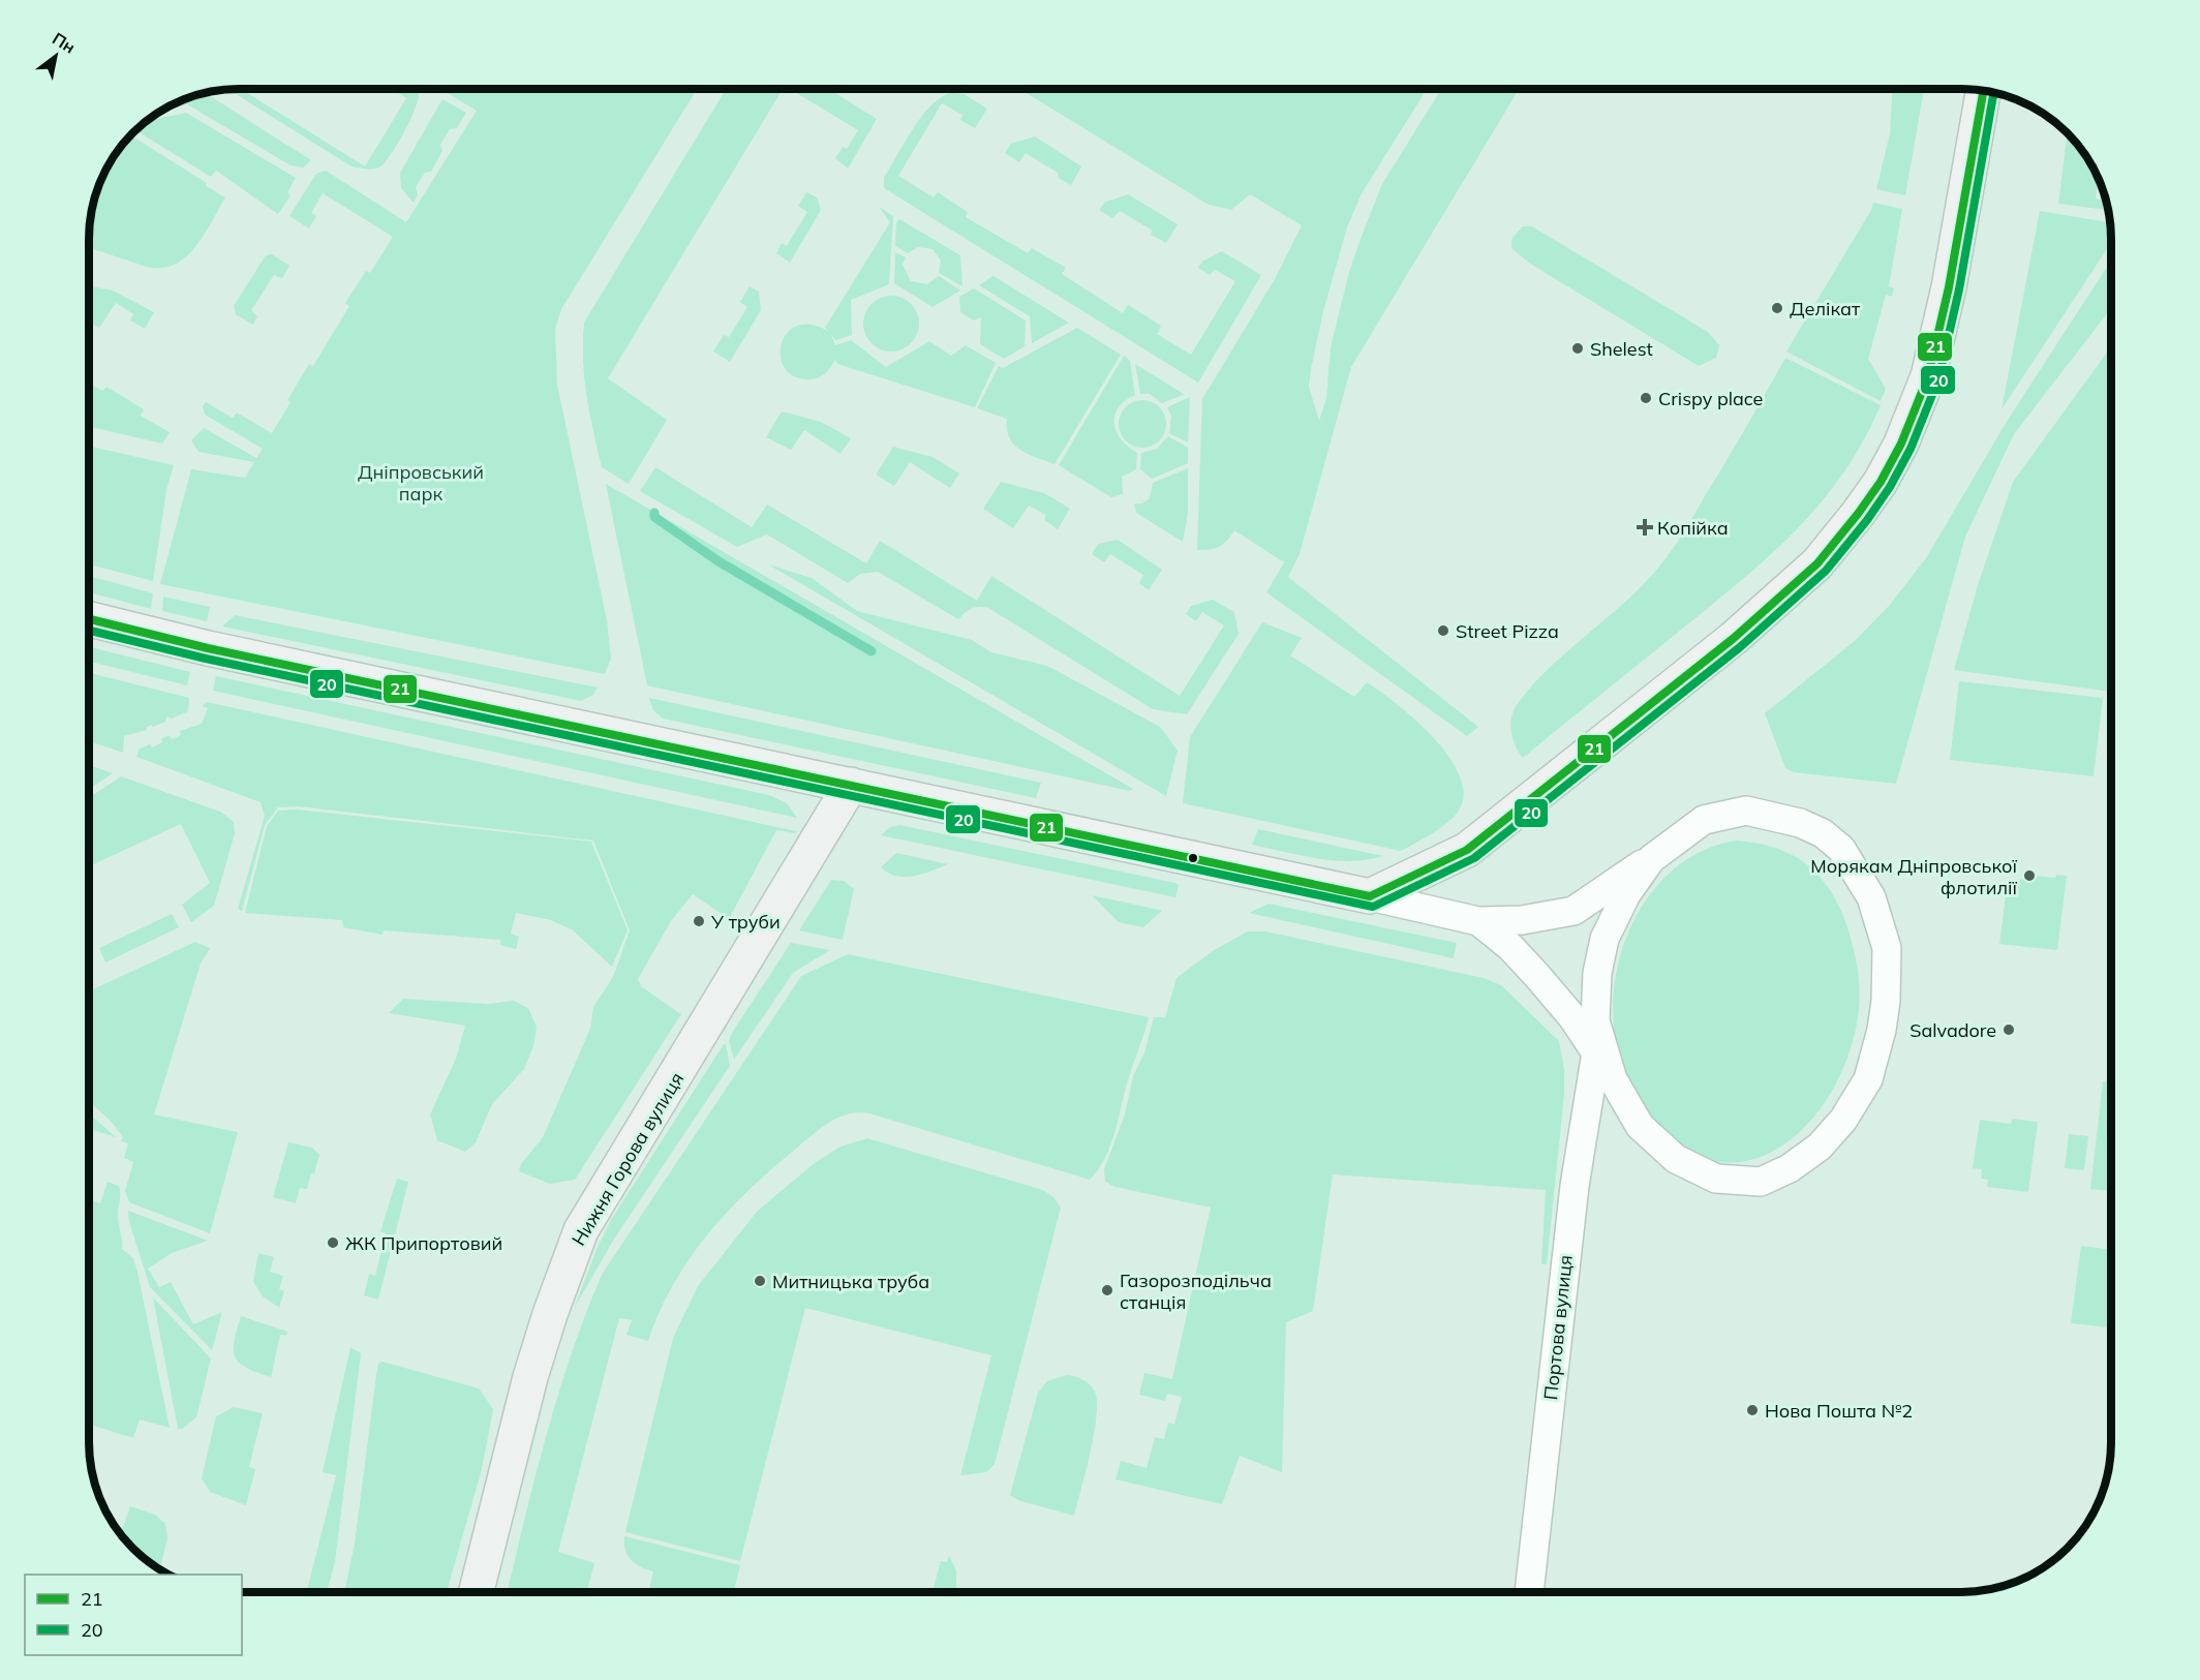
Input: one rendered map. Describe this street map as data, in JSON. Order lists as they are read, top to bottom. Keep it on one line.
{"streets":{"main road":["Нижня Горова вулиця"],"street":["Портова вулиця"]},"parks":["Дніпровський парк"],"places":{"other":["Делікат","Shelest","Crispy place","Street Pizza","Морякам Дніпровської флотилії","У труби","Salvadore","ЖК Припортовий","Митницька труба","Газорозподільча станція","Нова Пошта №2"],"health":["Копійка"]},"lines":["transit line 21","transit line 20"],"legend":["21","20"],"north":"top right"}
